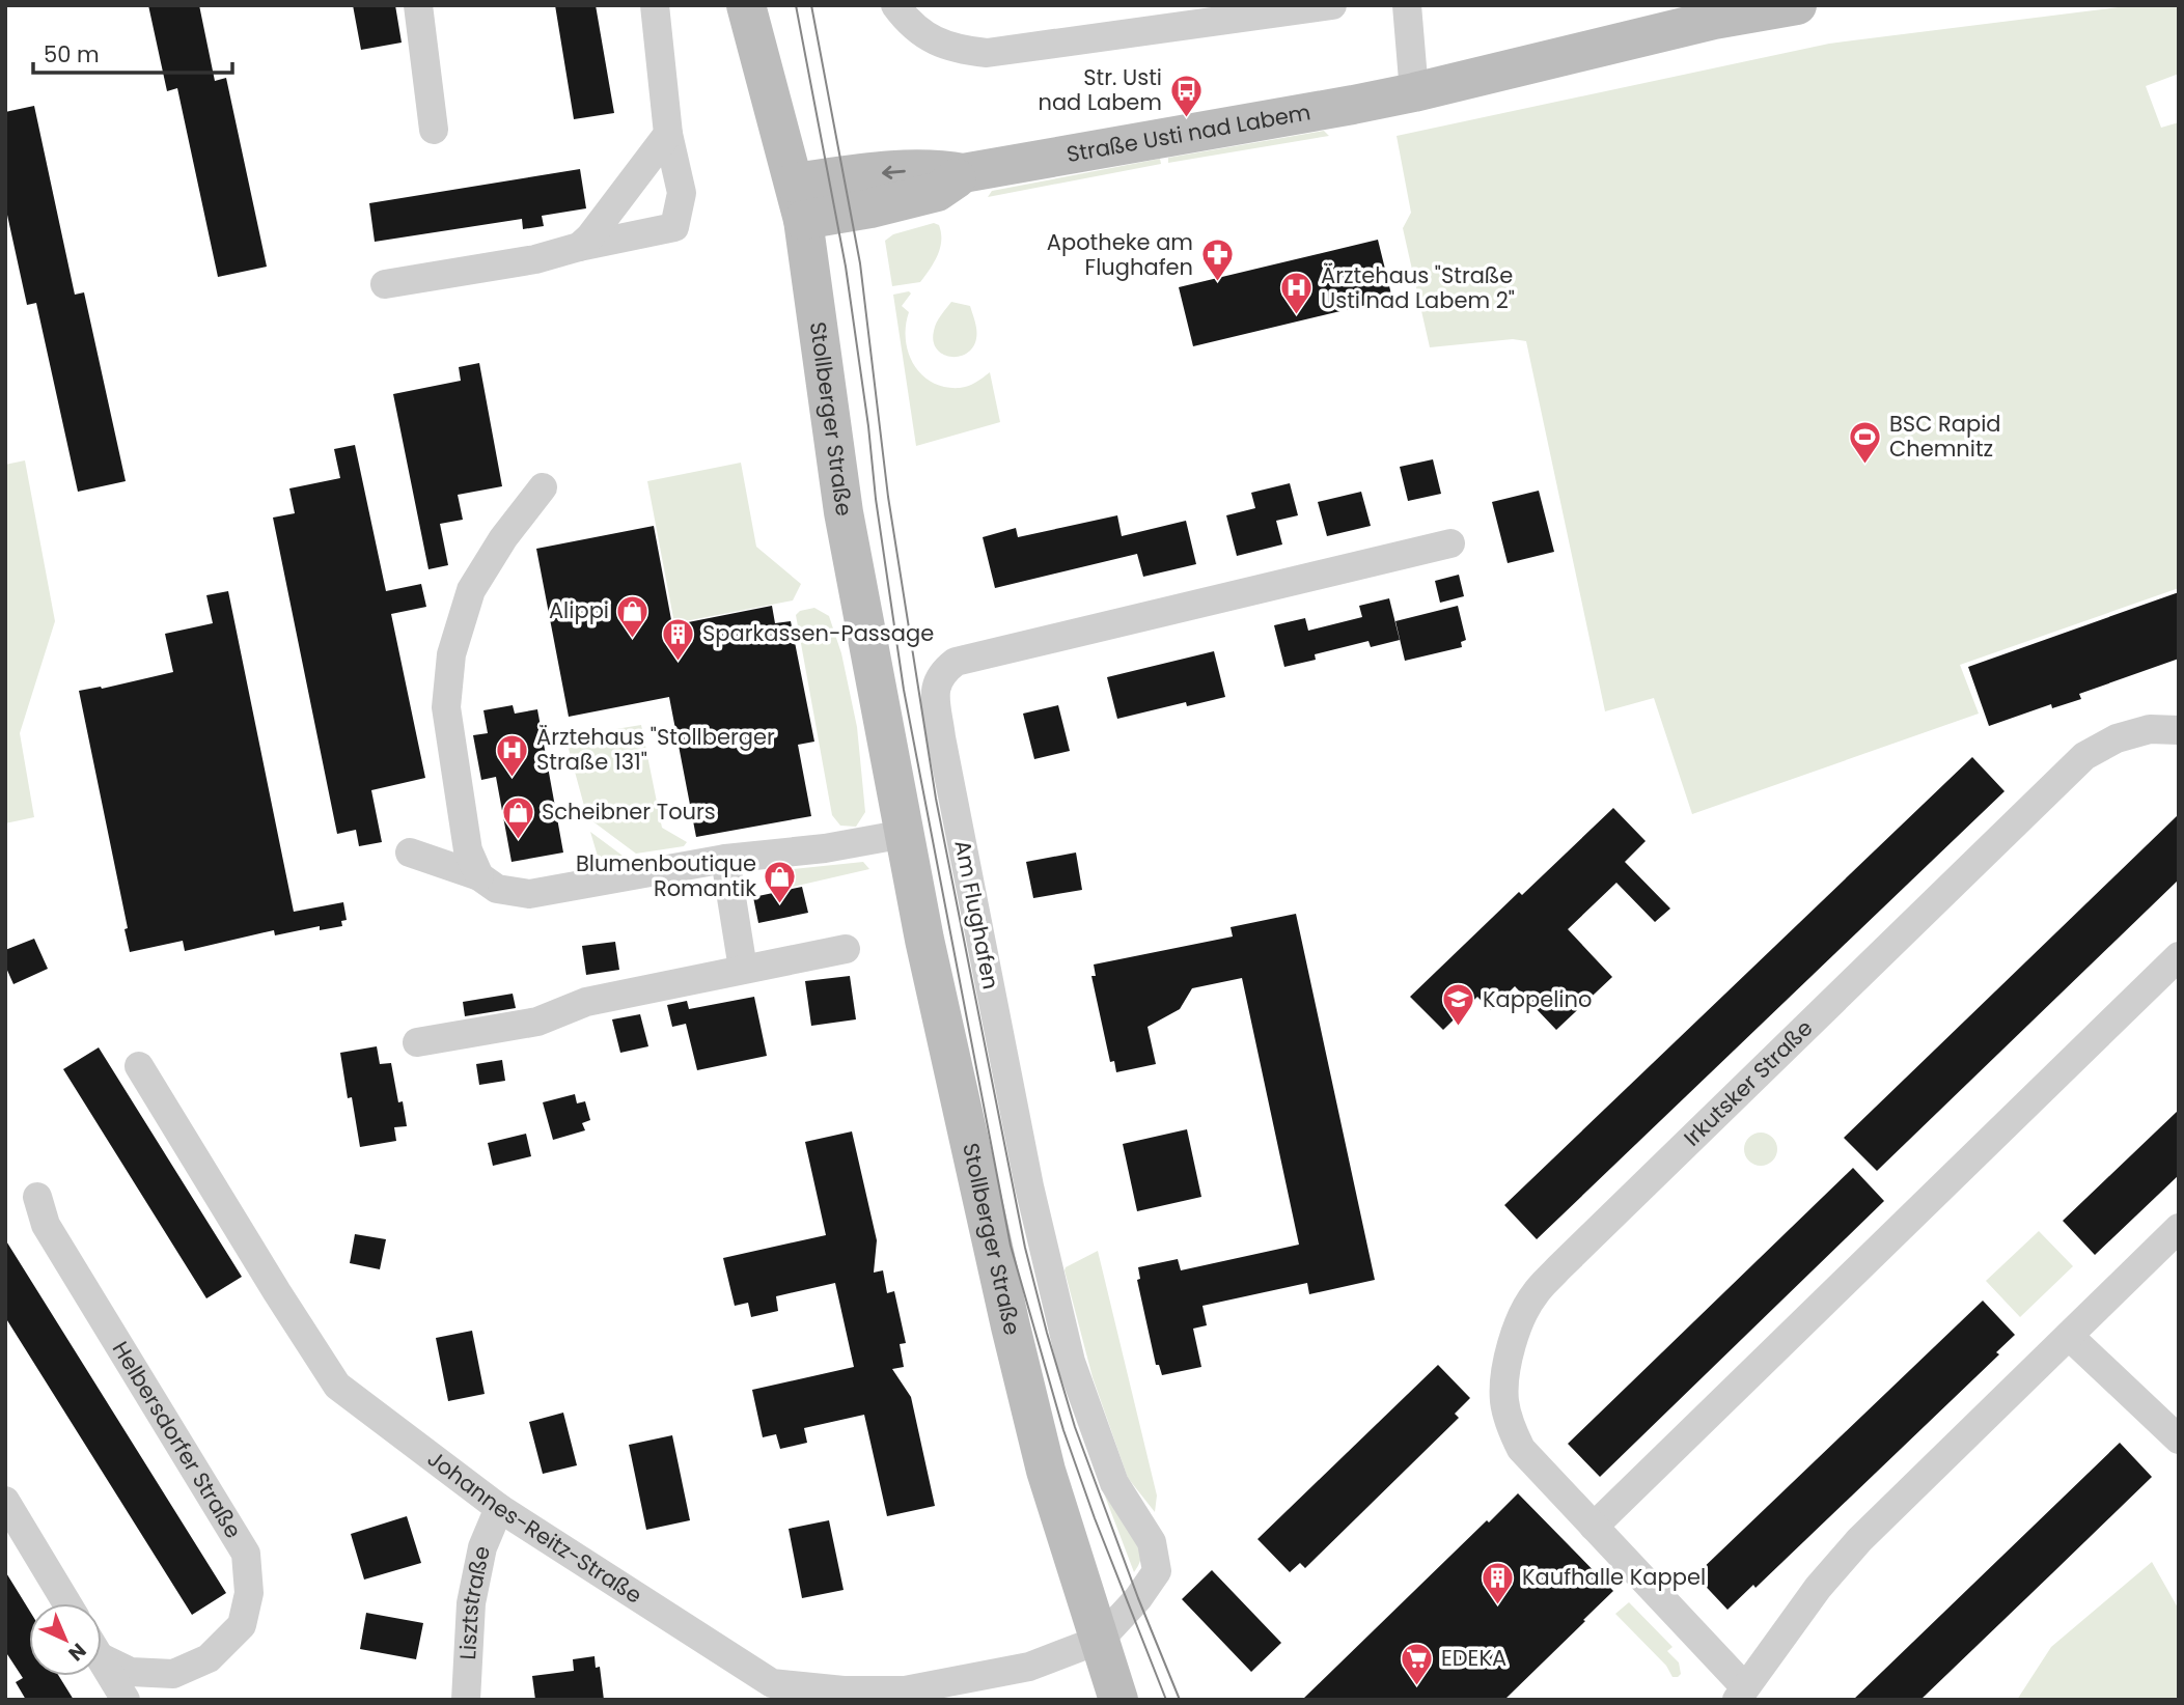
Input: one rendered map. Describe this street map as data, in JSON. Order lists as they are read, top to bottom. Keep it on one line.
{"streets":{"main road":["Straße Usti nad Labem","Stollberger Straße"],"street":["Am Flughafen","Irkutsker Straße","Helbersdorfer Straße","Johannes-Reitz-Straße","Lisztstraße"]},"crossings":[["Straße Usti nad Labem","Stollberger Straße"],["Stollberger Straße","Am Flughafen"],["Stollberger Straße","Johannes-Reitz-Straße"],["Am Flughafen","Johannes-Reitz-Straße"],["Johannes-Reitz-Straße","Lisztstraße"]],"places":{"bus stop":["Str. Usti nad Labem"],"pharmacy":["Apotheke am Flughafen"],"hospital":["Ärztehaus \"Straße Usti nad Labem 2\"","Ärztehaus \"Stollberger Straße 131\""],"sports":["BSC Rapid Chemnitz"],"shop":["Alippi","Scheibner Tours","Blumenboutique Romantik"],"building":["Sparkassen-Passage","Kaufhalle Kappel"],"school or university":["Kappelino"],"supermarket":["EDEKA"]},"scale_bar":"50 m","north":"bottom right"}
